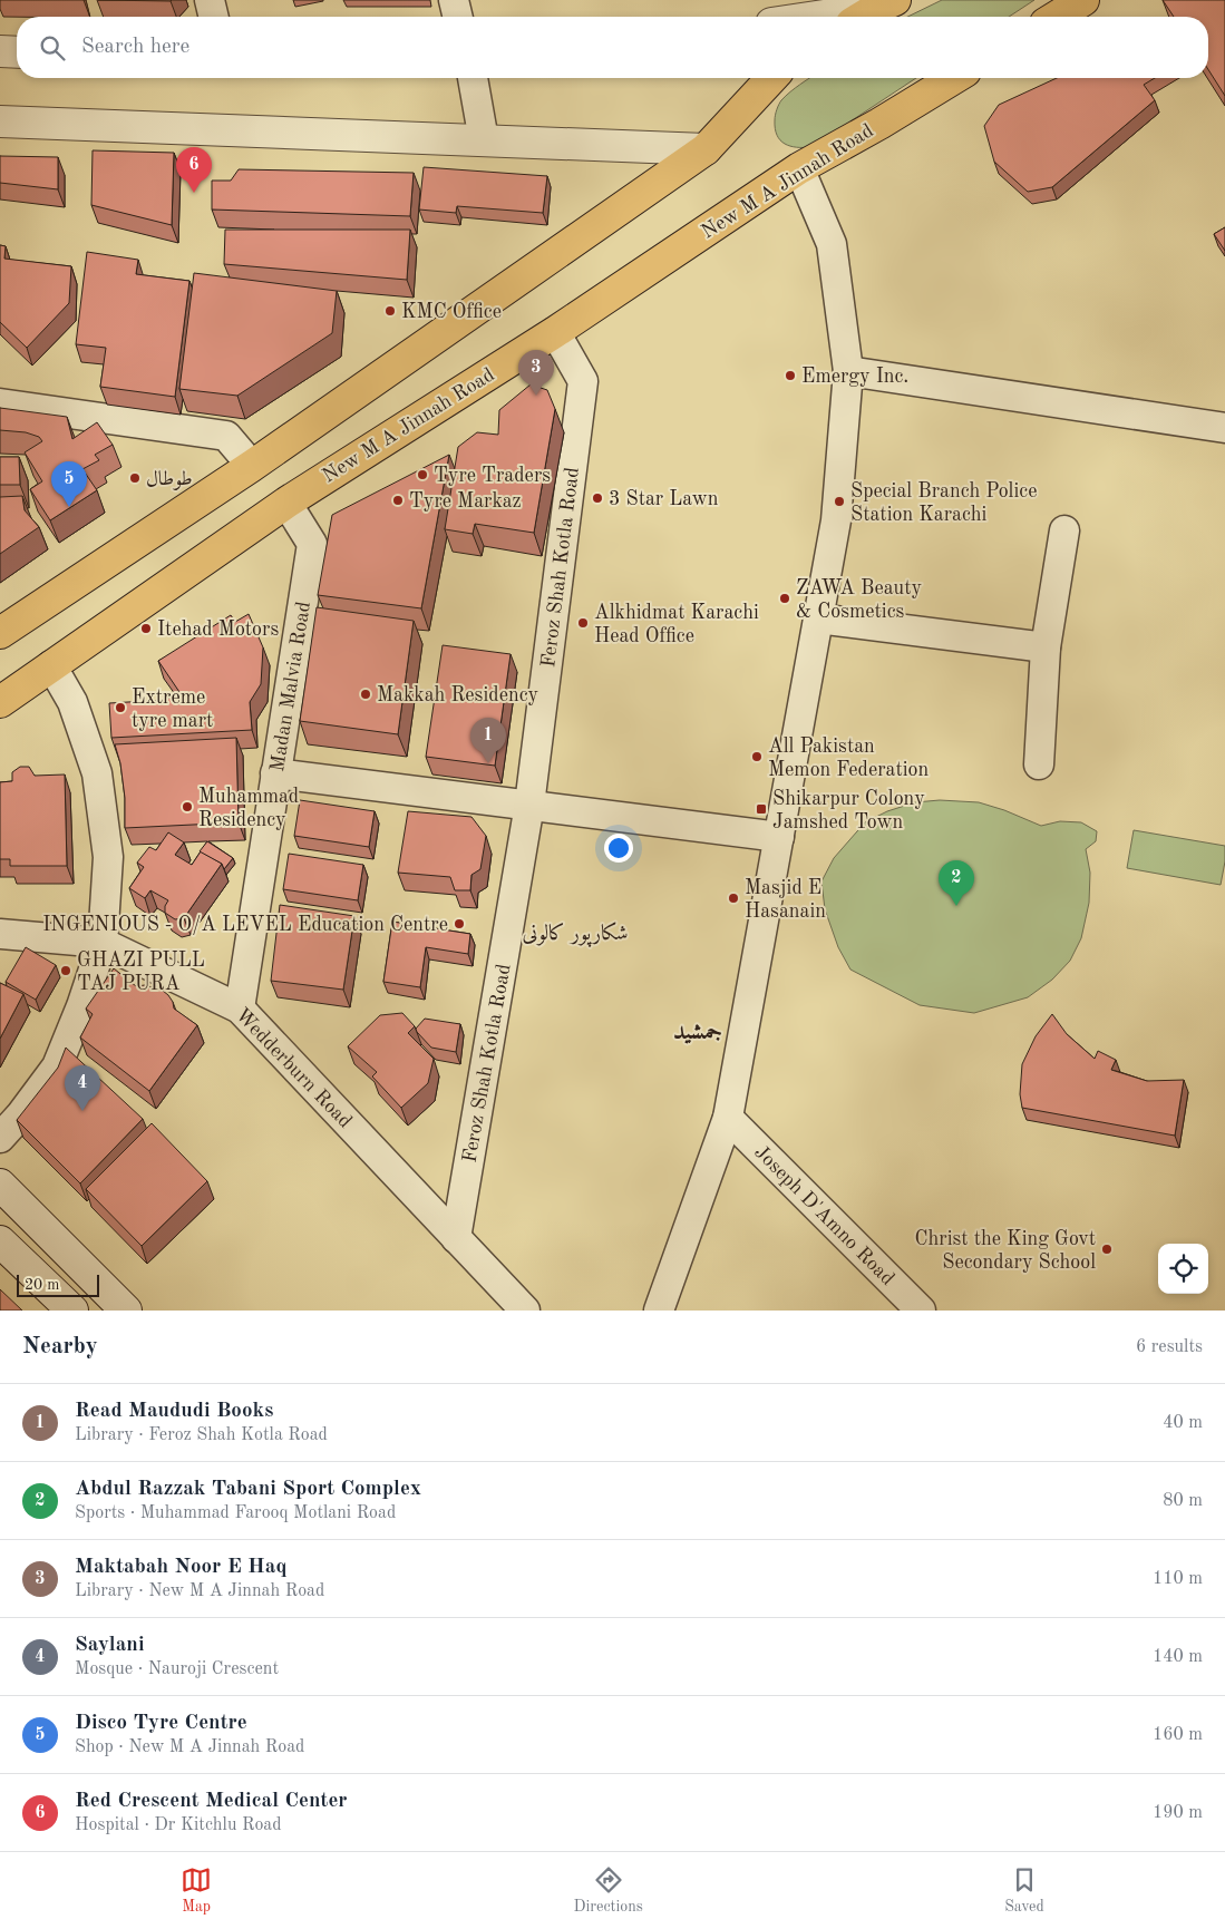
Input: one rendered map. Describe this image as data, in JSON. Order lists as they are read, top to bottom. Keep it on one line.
{"streets":{"main road":["New M A Jinnah Road"],"street":["Feroz Shah Kotla Road","Madan Malvia Road","Wedderburn Road","Joseph D'Amno Road"]},"crossings":[["New M A Jinnah Road","Feroz Shah Kotla Road"],["New M A Jinnah Road","Madan Malvia Road"],["Feroz Shah Kotla Road","Wedderburn Road"],["Madan Malvia Road","Wedderburn Road"]],"districts":["شکارپور کالونی","جمشید"],"places":{"other":["KMC Office","Emergy Inc.","Tyre Traders","طوطال","3 Star Lawn","Tyre Markaz","Special Branch Police Station Karachi","ZAWA Beauty & Cosmetics","Alkhidmat Karachi Head Office","Itehad Motors","Makkah Residency","Extreme tyre mart","All Pakistan Memon Federation","Muhammad Residency","Masjid E Hasanain","INGENIOUS - O/A LEVEL Education Centre","GHAZI PULL TAJ PURA","Christ the King Govt Secondary School"],"transit":["Shikarpur Colony Jamshed Town"]},"scale_bar":"20 m","page":{"search":"Search here","pins":["6","3","5","1","2","4"],"scale":"20 m","heading":["Nearby","6 results"],"list":[{"mark":"1","name":"Read Maududi Books","note":"Library · Feroz Shah Kotla Road","value":"40 m"},{"mark":"2","name":"Abdul Razzak Tabani Sport Complex","note":"Sports · Muhammad Farooq Motlani Road","value":"80 m"},{"mark":"3","name":"Maktabah Noor E Haq","note":"Library · New M A Jinnah Road","value":"110 m"},{"mark":"4","name":"Saylani","note":"Mosque · Nauroji Crescent","value":"140 m"},{"mark":"5","name":"Disco Tyre Centre","note":"Shop · New M A Jinnah Road","value":"160 m"},{"mark":"6","name":"Red Crescent Medical Center","note":"Hospital · Dr Kitchlu Road","value":"190 m"}],"nav":["Map","Directions","Saved"]}}
